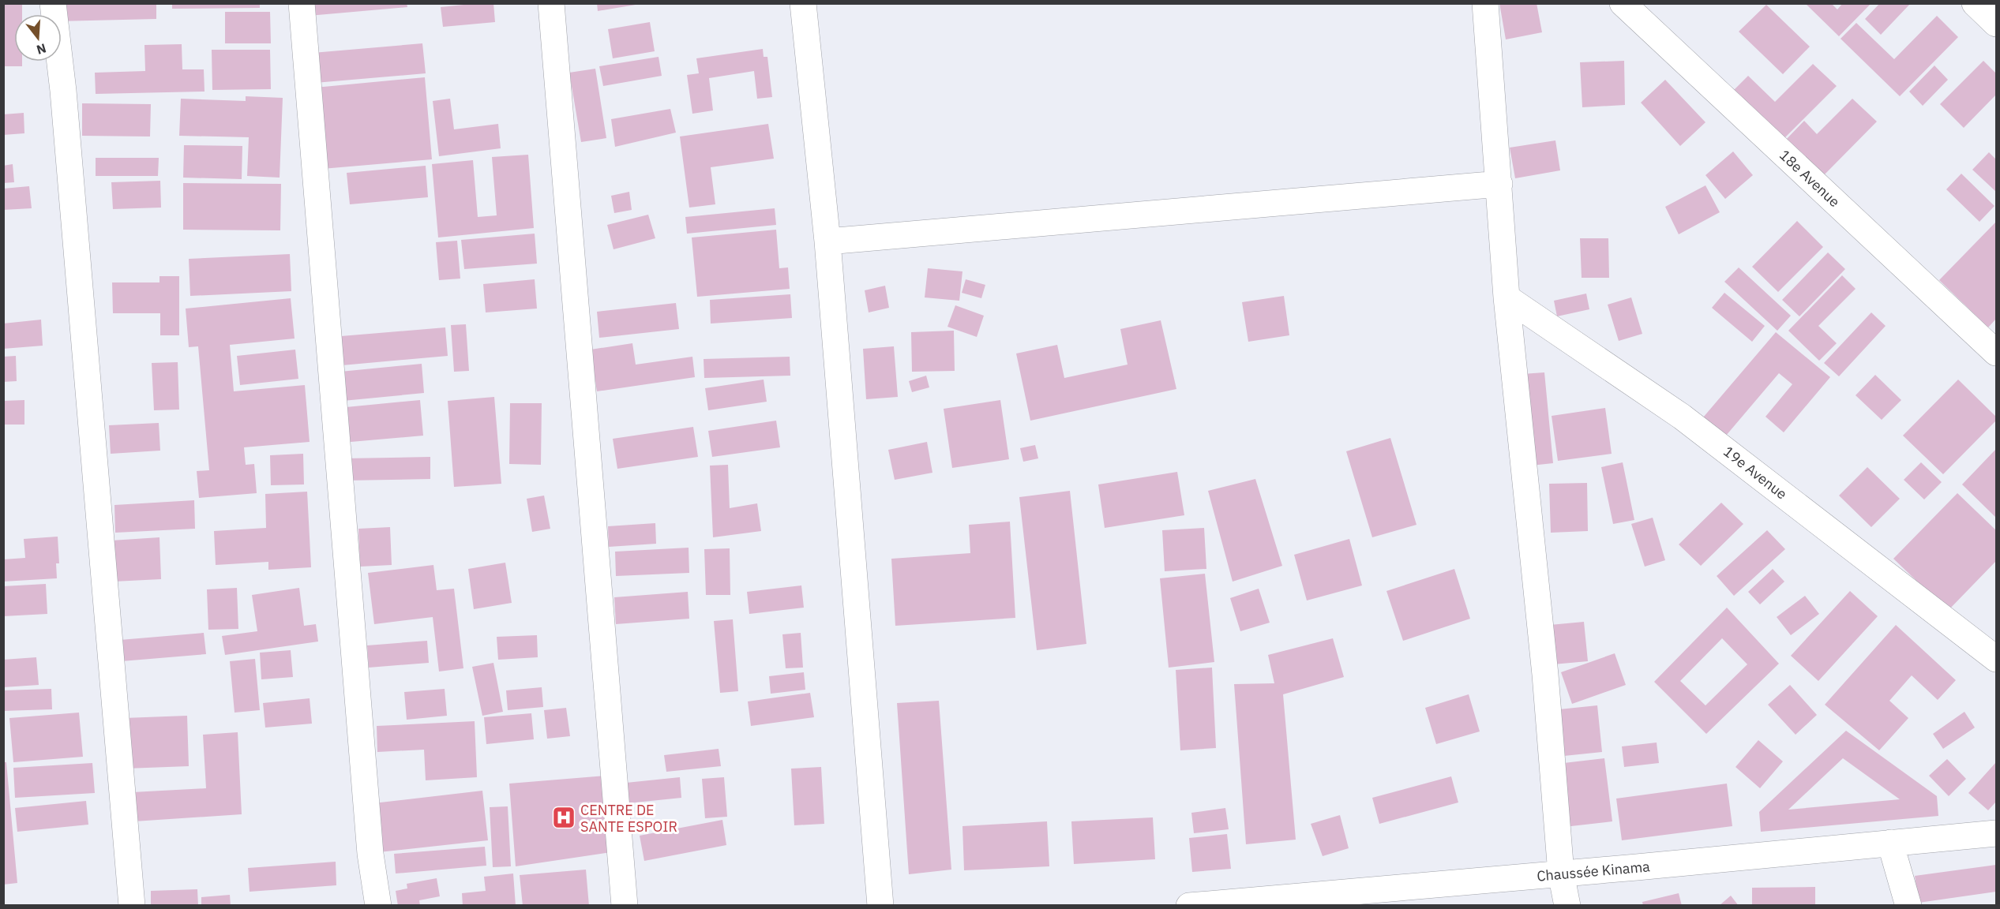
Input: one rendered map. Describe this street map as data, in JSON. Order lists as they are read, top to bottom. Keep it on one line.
{"streets":{"street":["18e Avenue","19e Avenue","Chaussée Kinama"]},"places":{"hospital":["CENTRE DE SANTE ESPOIR"]},"north":"bottom"}
